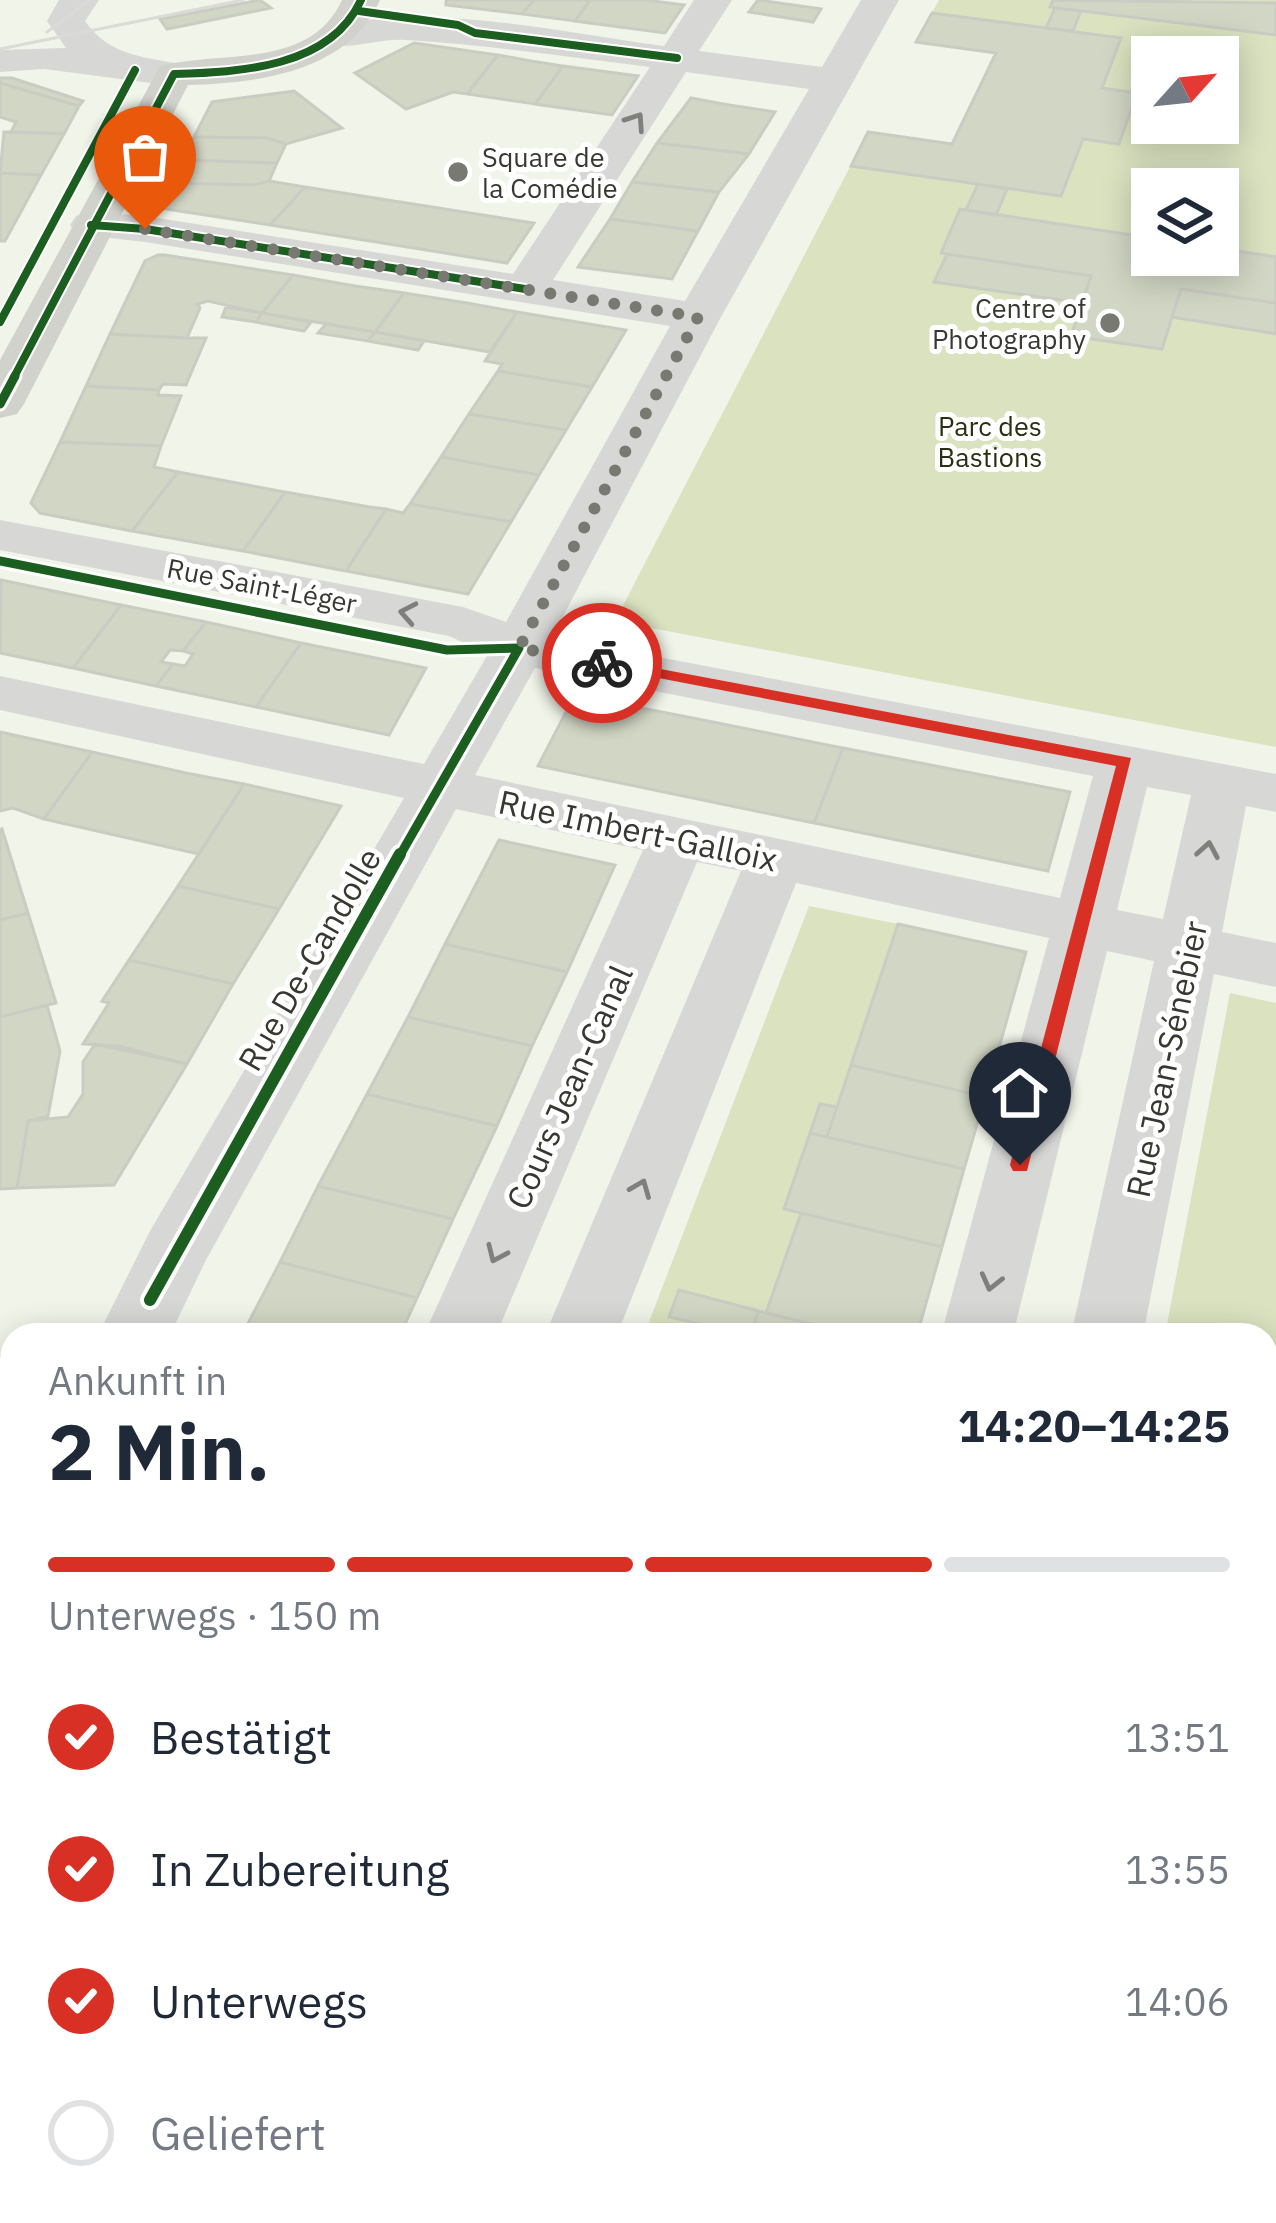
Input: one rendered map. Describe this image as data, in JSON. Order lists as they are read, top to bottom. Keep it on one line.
{"streets":{"street":["Rue Saint-Léger","Rue Imbert-Galloix","Rue De-Candolle","Rue Jean-Sénebier","Cours Jean-Canal"]},"crossings":[["Rue Saint-Léger","Rue De-Candolle"],["Rue Saint-Léger","Rue Jean-Sénebier"],["Rue Imbert-Galloix","Rue De-Candolle"],["Rue Imbert-Galloix","Rue Jean-Sénebier"],["Rue Imbert-Galloix","Cours Jean-Canal"]],"parks":["Parc des Bastions"],"places":["Square de la Comédie","Centre of Photography"],"north":"top right","page":{"heading":["2 Min.","Ankunft in","14:20–14:25"],"bar":"Unterwegs · 150 m","list":[["Bestätigt","13:51"],["In Zubereitung","13:55"],["Unterwegs","14:06"],"Geliefert"]}}
